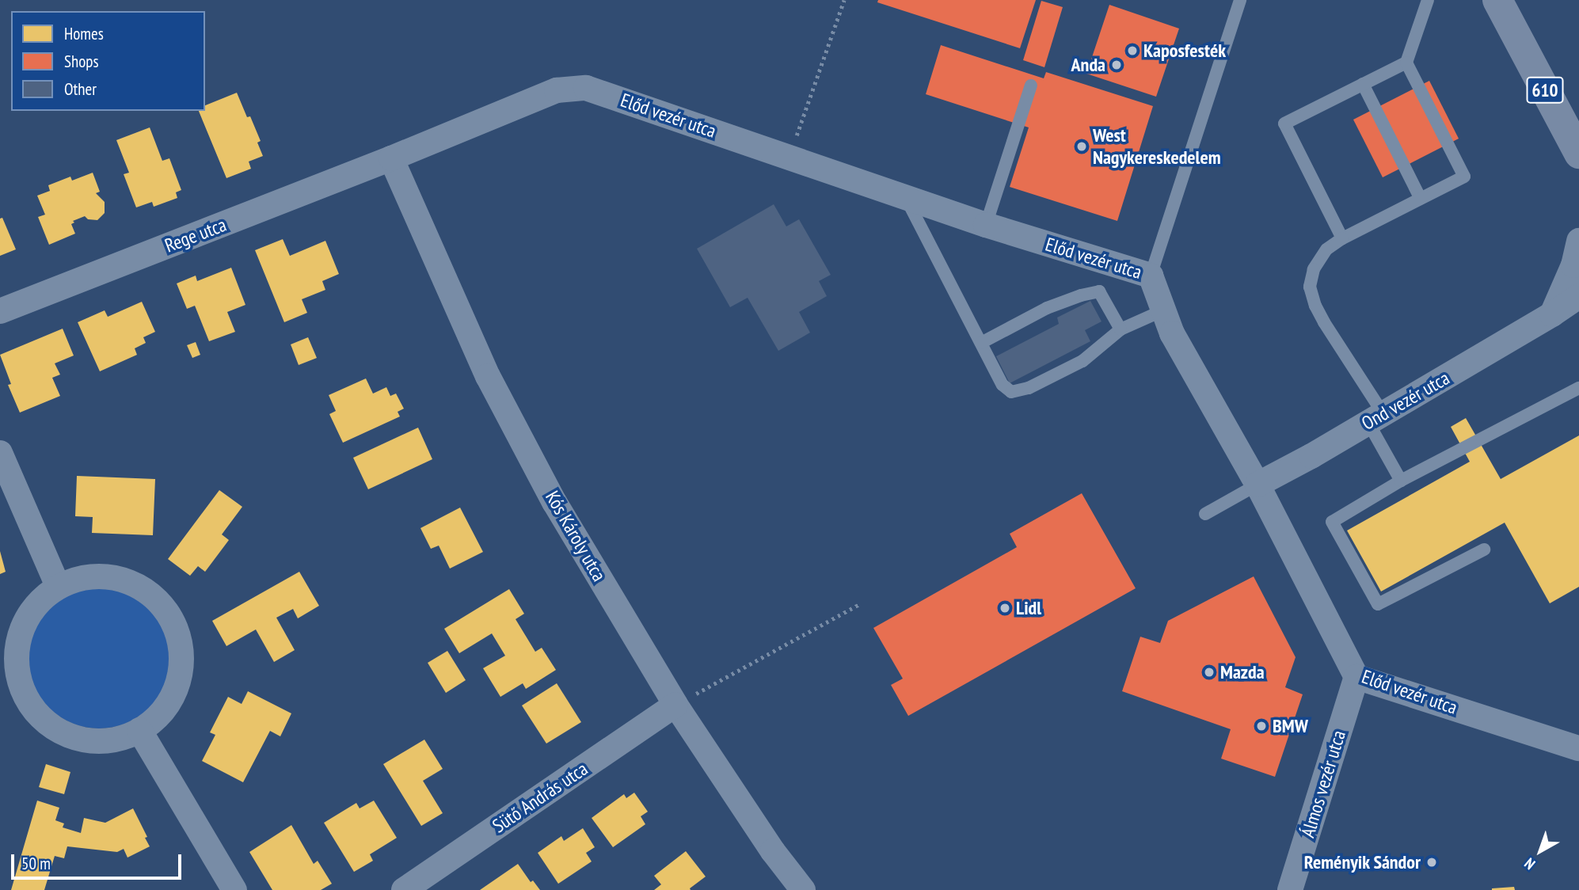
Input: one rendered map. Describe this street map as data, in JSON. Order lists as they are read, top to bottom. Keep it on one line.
{"streets":{"main road":["610"],"street":["Előd vezér utca","Rege utca","Ond vezér utca","Kós Károly utca","Álmos vezér utca","Sütő András utca"]},"crossings":[["Előd vezér utca","Rege utca"],["Előd vezér utca","Ond vezér utca"],["Előd vezér utca","Kós Károly utca"],["Előd vezér utca","Álmos vezér utca"],["Rege utca","Kós Károly utca"],["Kós Károly utca","Sütő András utca"]],"places":["Kaposfesték","Anda","West Nagykereskedelem","Lidl","Mazda","BMW","Reményik Sándor"],"legend":["Homes","Shops","Other"],"scale_bar":"50 m","north":"bottom left"}
